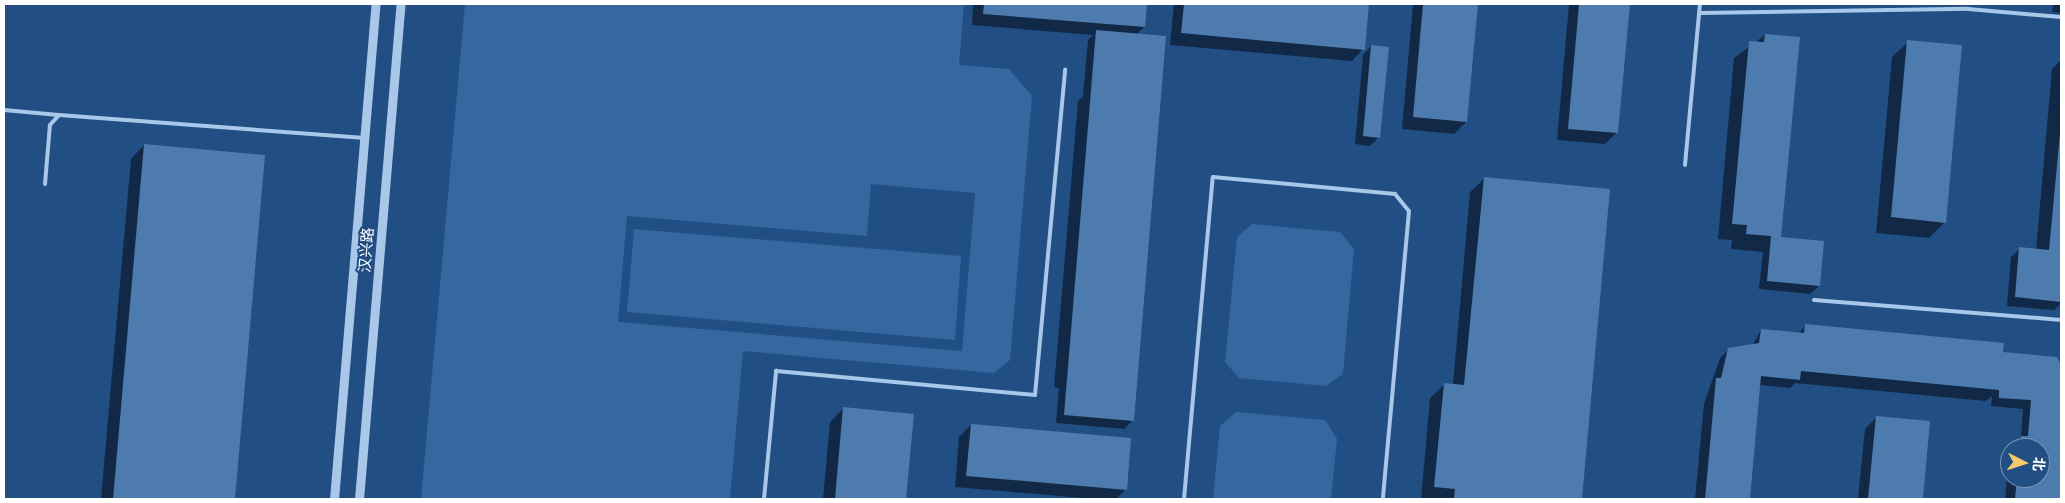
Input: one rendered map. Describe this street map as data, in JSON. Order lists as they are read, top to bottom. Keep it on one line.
{"streets":{"street":["汉兴路"]},"north":"right"}
